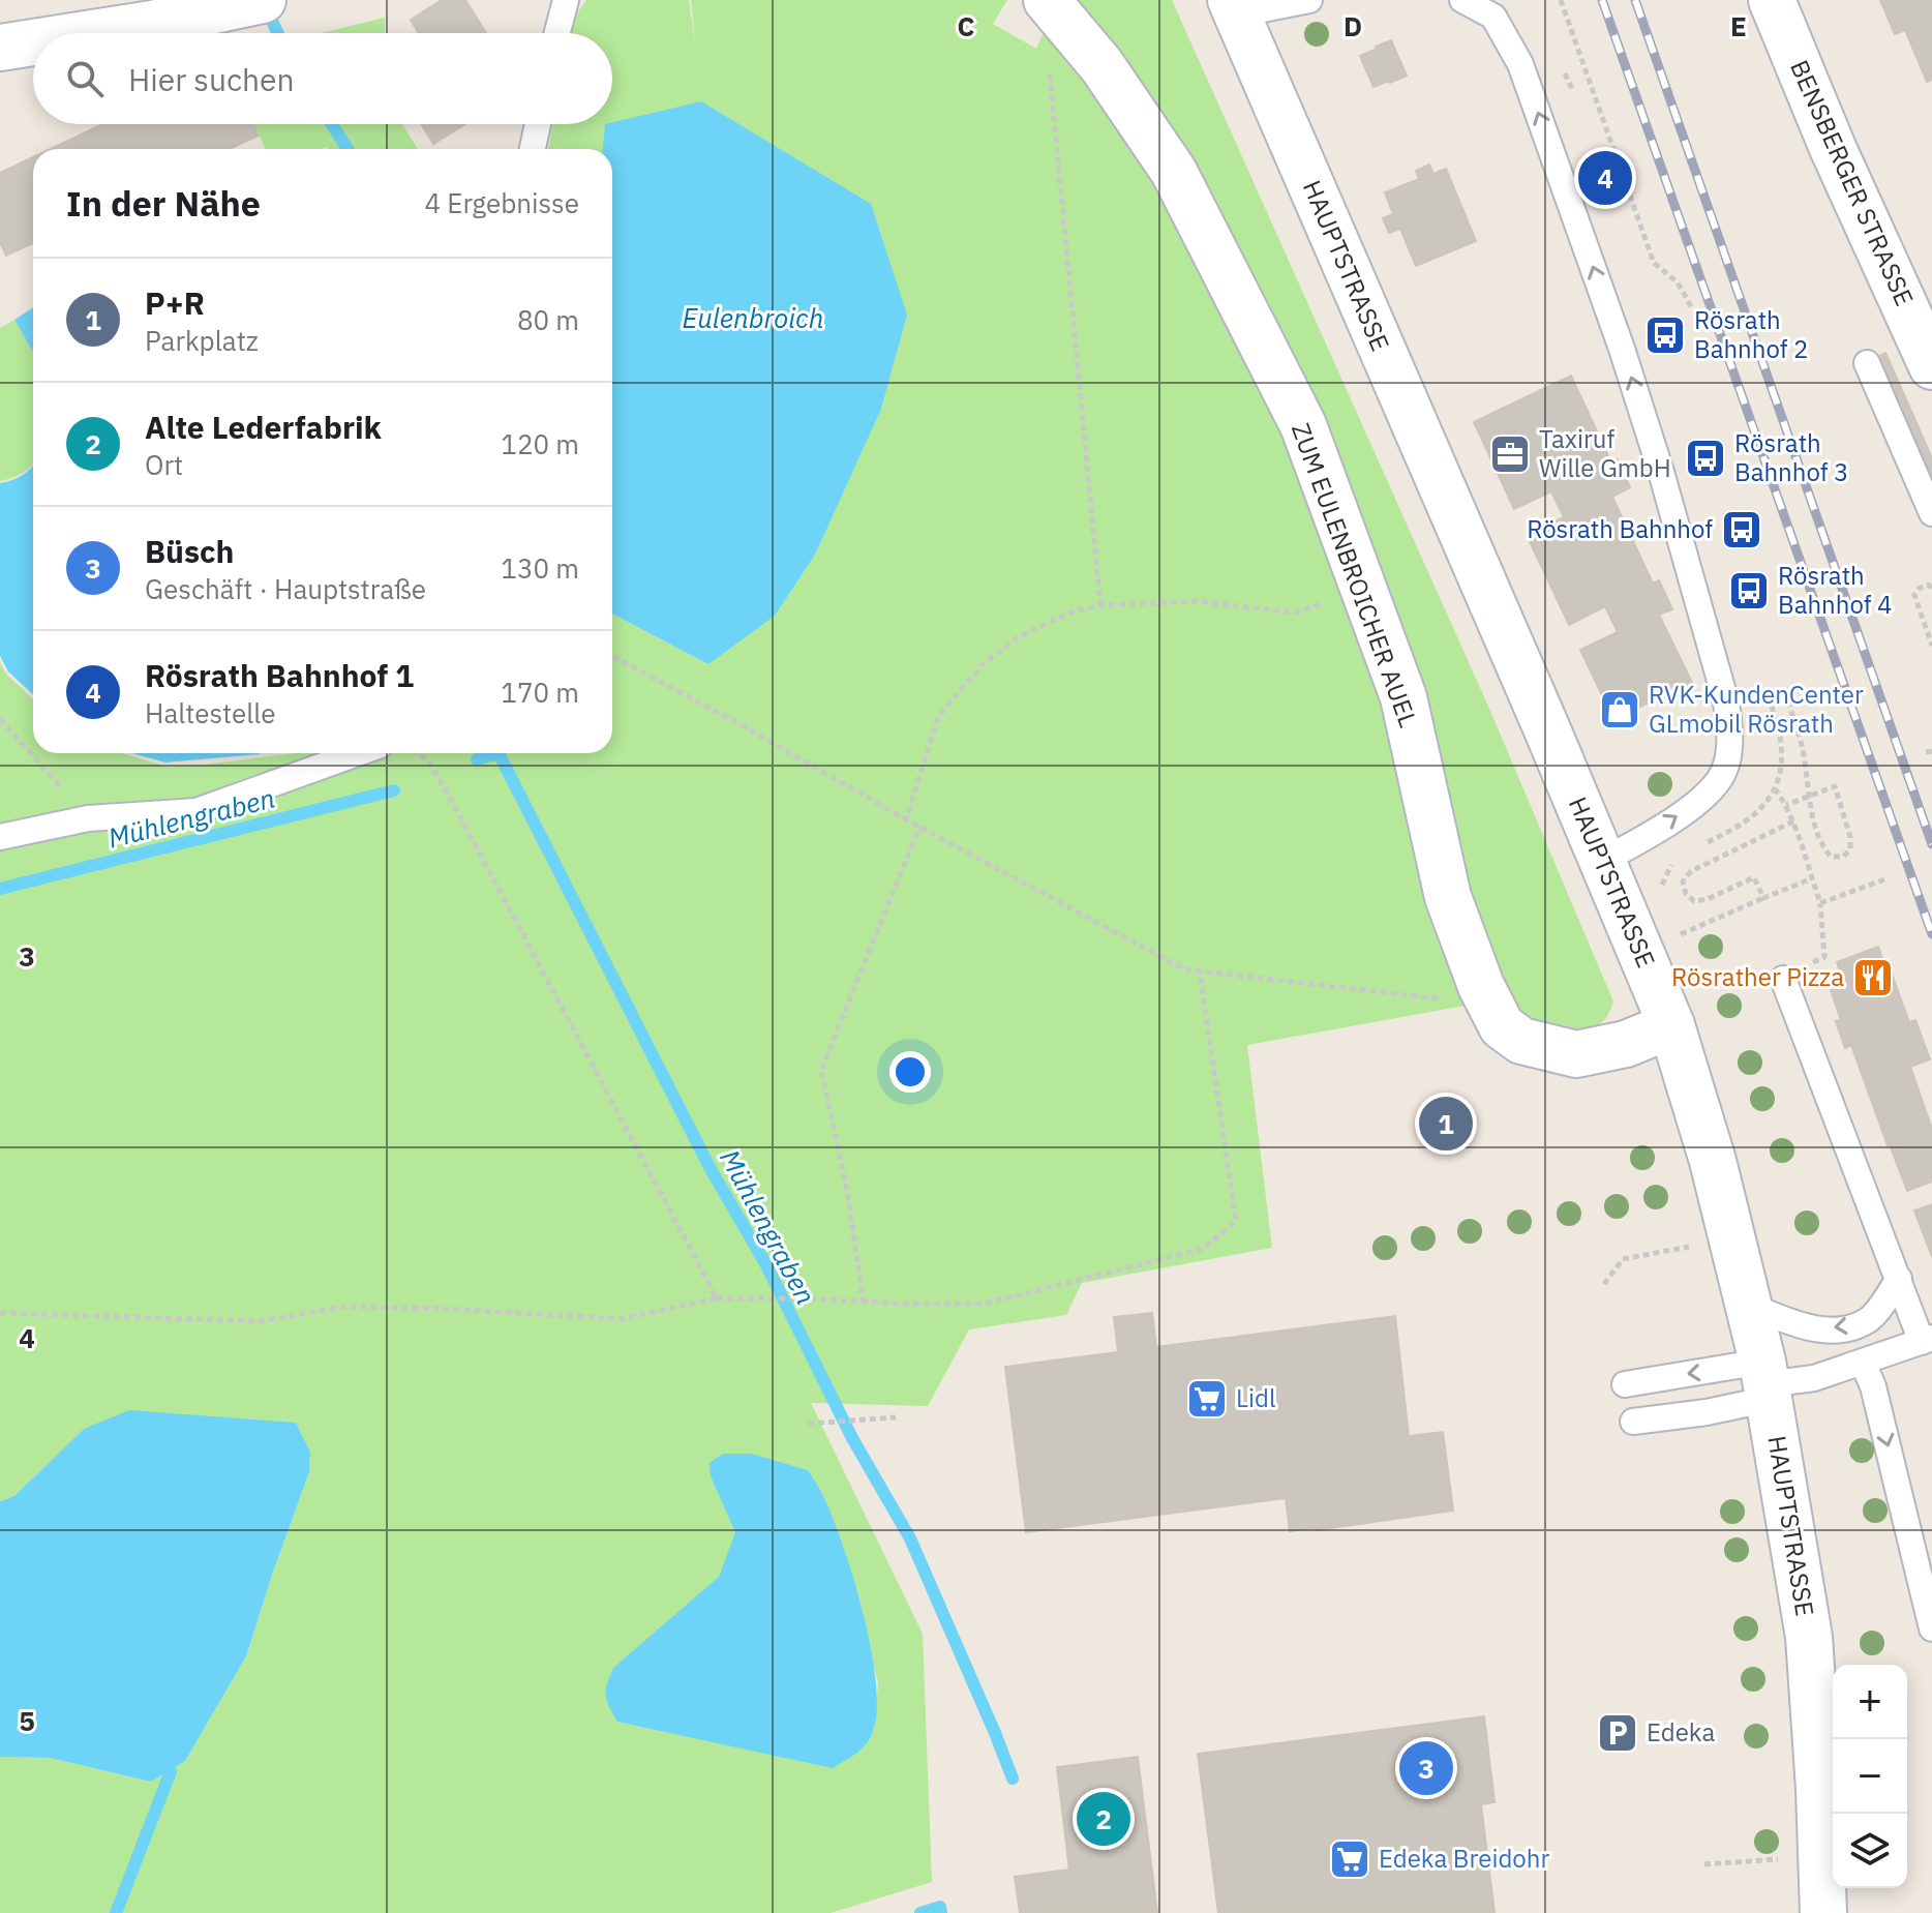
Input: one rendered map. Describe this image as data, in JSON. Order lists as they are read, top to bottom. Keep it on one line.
{"streets":{"main road":["BENSBERGER STRASSE","HAUPTSTRASSE","ZUM EULENBROICHER AUEL"]},"crossings":[["HAUPTSTRASSE","ZUM EULENBROICHER AUEL"]],"water":["Eulenbroich","Mühlengraben"],"places":{"bus stop":["Rösrath Bahnhof 2","Rösrath Bahnhof 3","Rösrath Bahnhof","Rösrath Bahnhof 4"],"office":["Taxiruf Wille GmbH"],"shop":["RVK-KundenCenter GLmobil Rösrath"],"restaurant":["Rösrather Pizza"],"supermarket":["Lidl","Edeka Breidohr"],"parking":["Edeka"]},"page":{"search":"Hier suchen","pins":["4","1","3","2"],"heading":["In der Nähe","4 Ergebnisse"],"list":[{"mark":"1","name":"P+R","note":"Parkplatz","value":"80 m"},{"mark":"2","name":"Alte Lederfabrik","note":"Ort","value":"120 m"},{"mark":"3","name":"Büsch","note":"Geschäft · Hauptstraße","value":"130 m"},{"mark":"4","name":"Rösrath Bahnhof 1","note":"Haltestelle","value":"170 m"}],"map_buttons":["+","−"]},"grid":{"columns":["C","D","E"],"rows":["3","4","5"]}}
